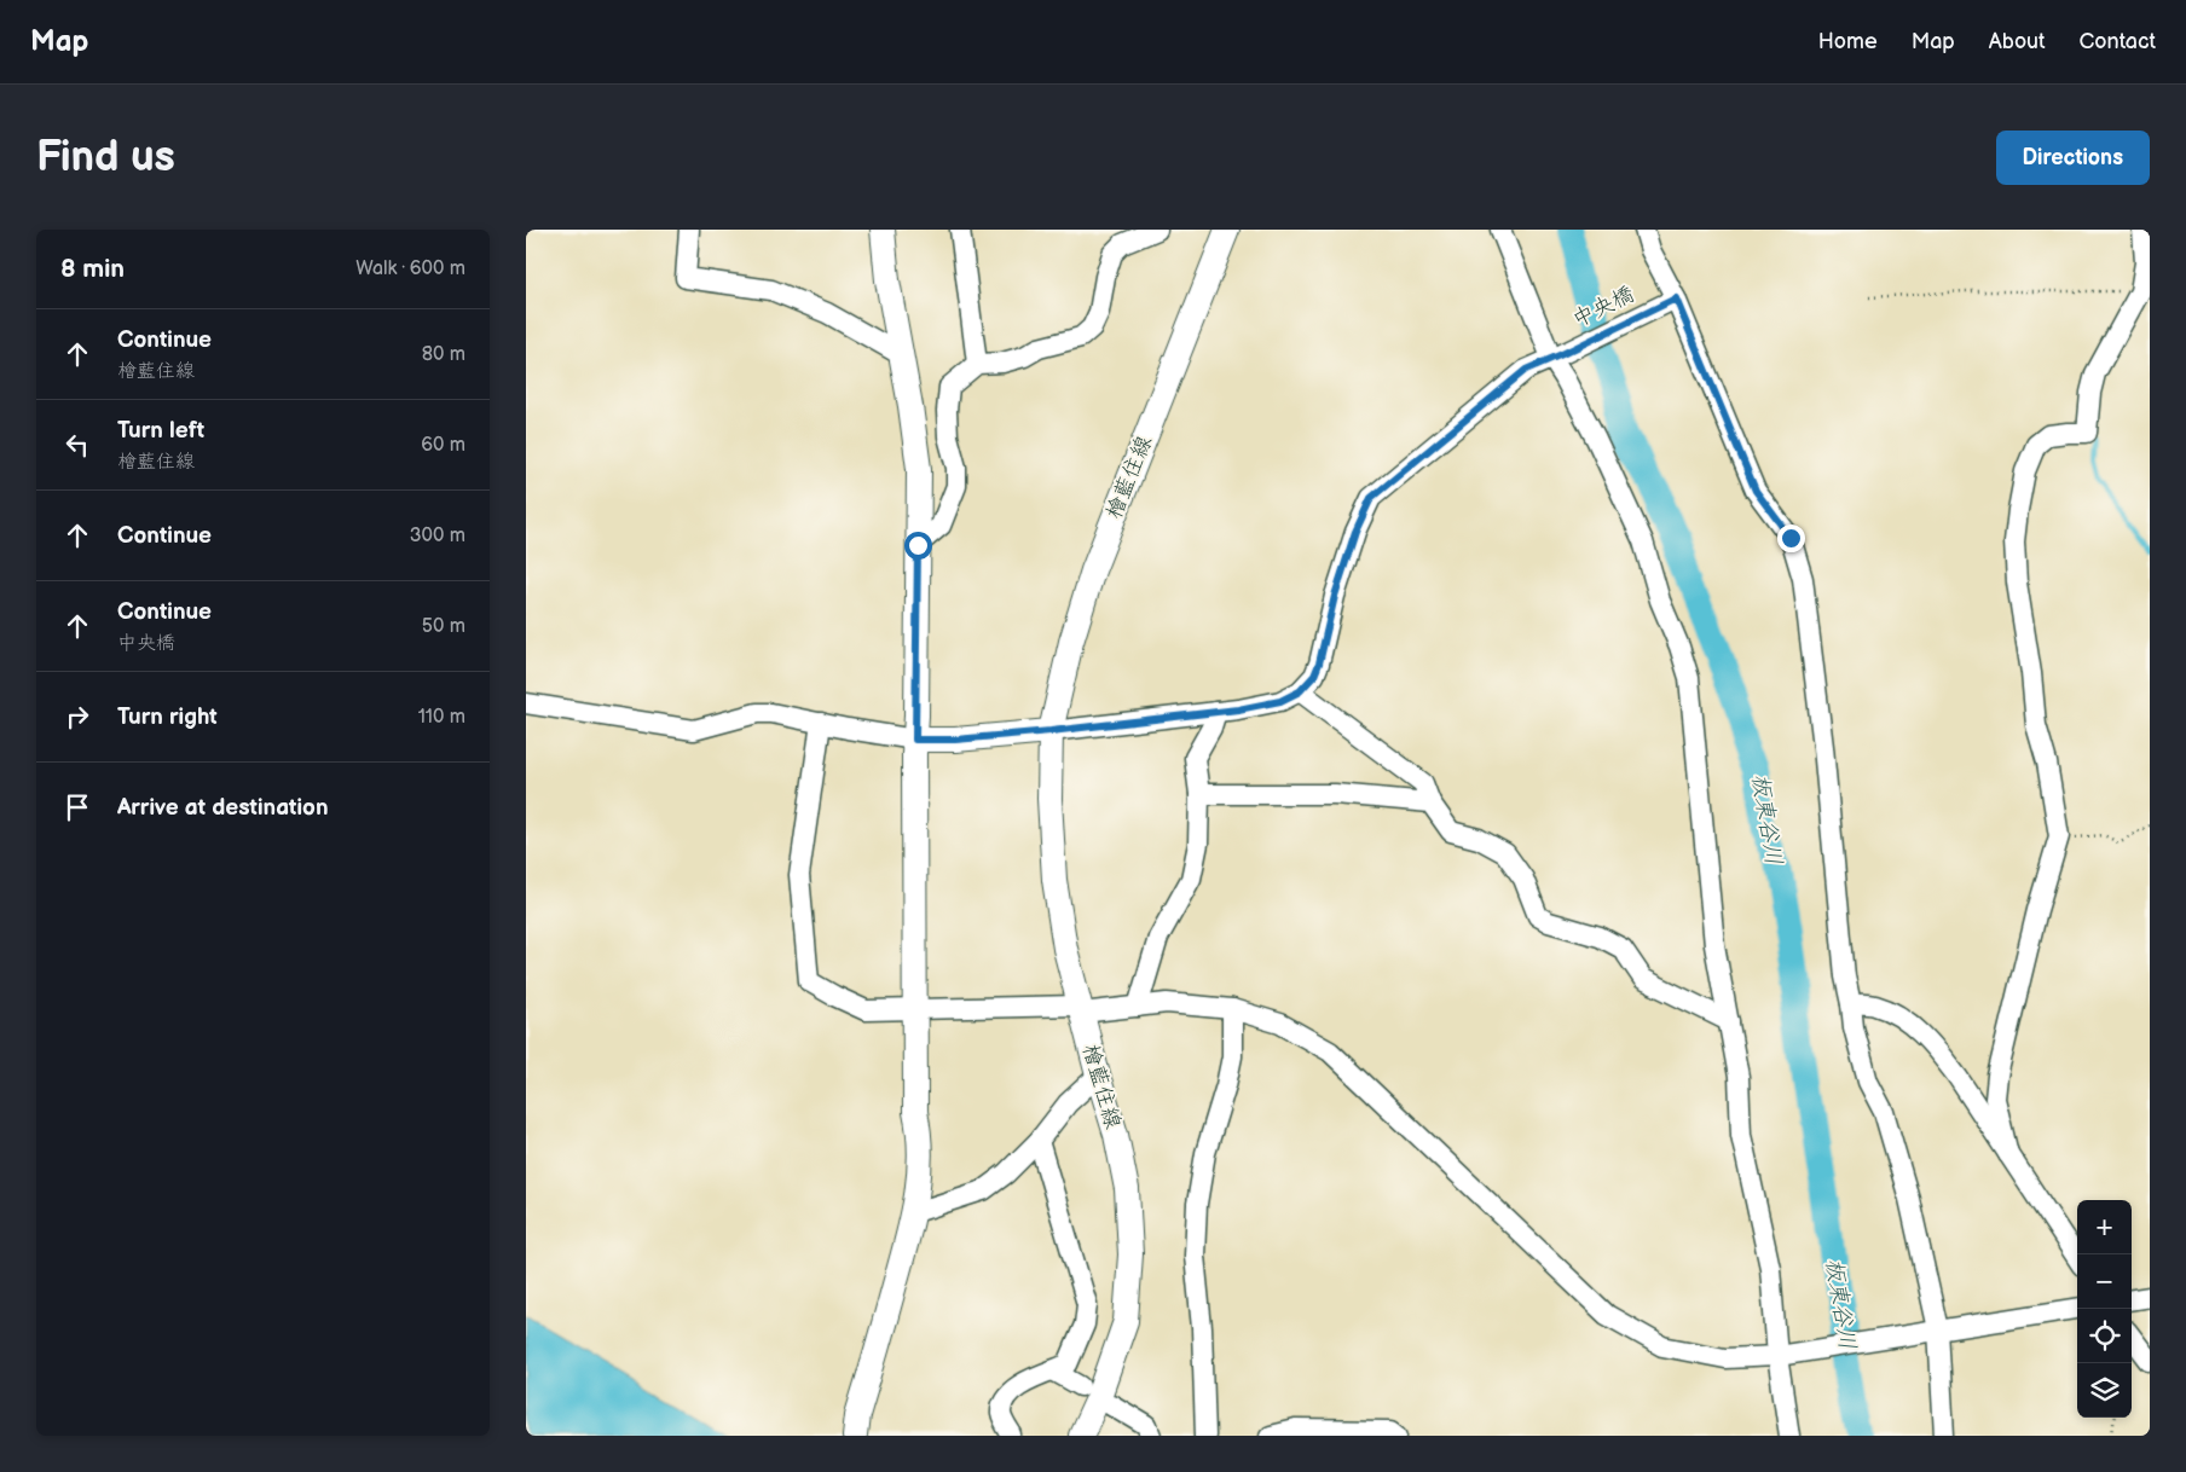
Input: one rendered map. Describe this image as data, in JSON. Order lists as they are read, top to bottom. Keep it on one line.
{"streets":{"main road":["檜藍住線"],"street":["中央橋"]},"water":["板東谷川"],"page":{"header":"Map","nav":["Home","Map","About","Contact"],"buttons":"Directions","title":"Find us","heading":["8 min","Walk · 600 m"],"list":[["Continue","檜藍住線","80 m"],["Turn left","檜藍住線","60 m"],["Continue","300 m"],["Continue","中央橋","50 m"],["Turn right","110 m"],"Arrive at destination"],"map_buttons":["+","−"]}}
